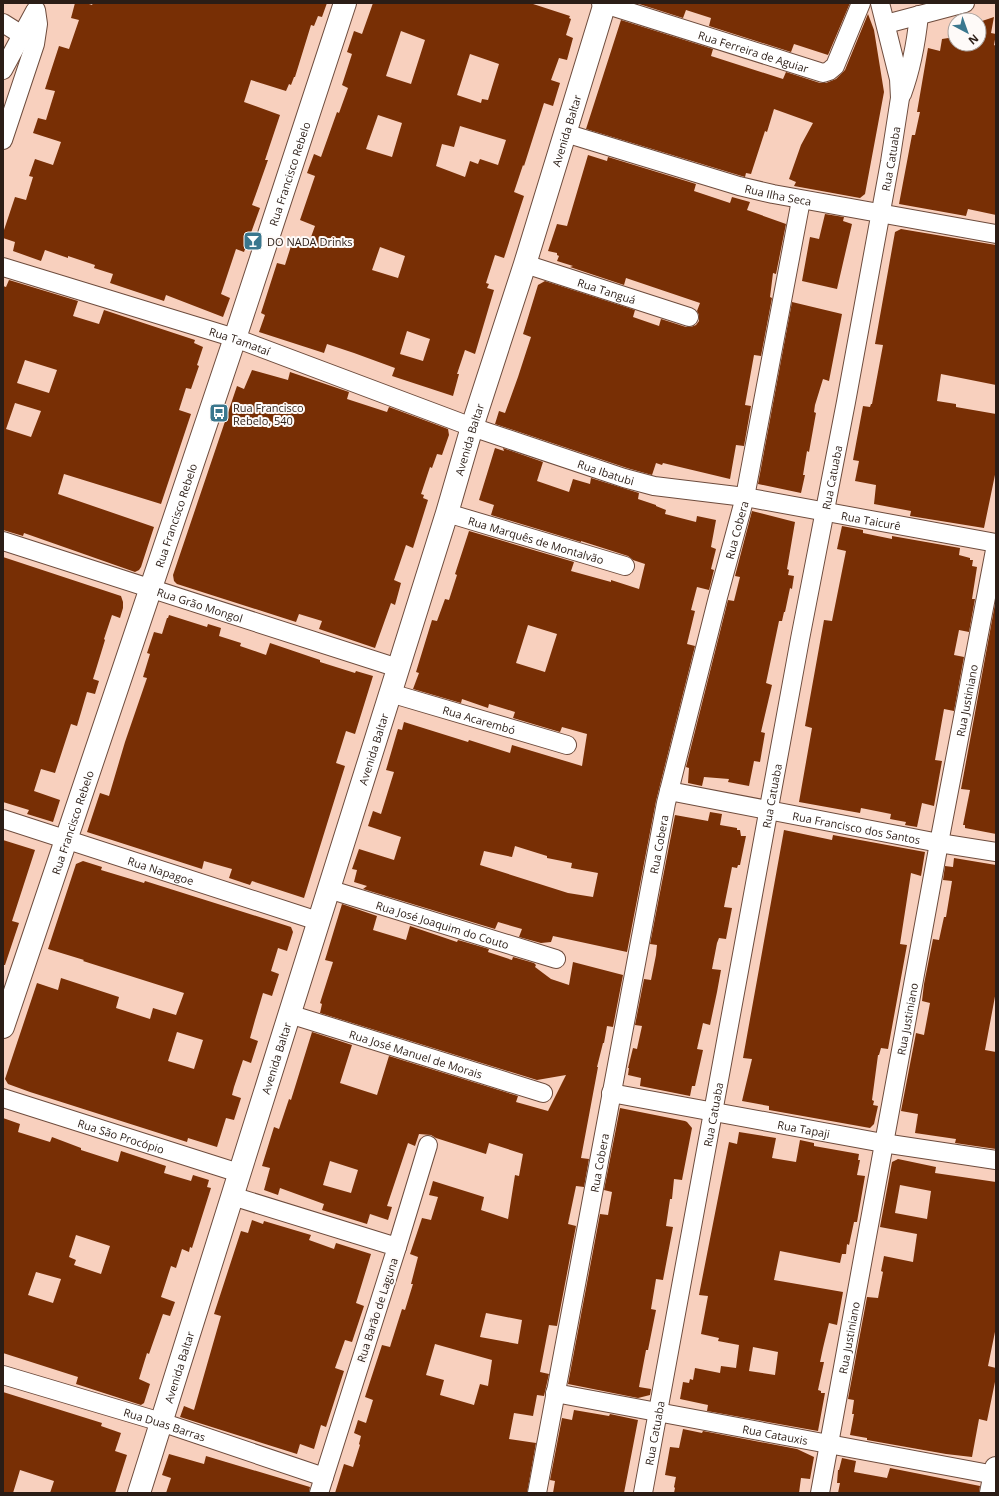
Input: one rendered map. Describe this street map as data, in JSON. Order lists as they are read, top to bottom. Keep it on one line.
{"streets":{"street":["Rua Ferreira de Aguiar","Avenida Baltar","Rua Catuaba","Rua Francisco Rebelo","Rua Ilha Seca","Rua Tanguá","Rua Tamataí","Rua Ibatubi","Rua Taicurê","Rua Cobera","Rua Marquês de Montalvão","Rua Grão Mongol","Rua Justiniano","Rua Acarembó","Rua Francisco dos Santos","Rua Napagoe","Rua José Joaquim do Couto","Rua José Manuel de Morais","Rua Tapaji","Rua São Procópio","Rua Barão de Laguna","Rua Duas Barras","Rua Catauxis"]},"crossings":[["Rua Ferreira de Aguiar","Avenida Baltar"],["Avenida Baltar","Rua Ilha Seca"],["Avenida Baltar","Rua Tanguá"],["Avenida Baltar","Rua Tamataí"],["Avenida Baltar","Rua Ibatubi"],["Avenida Baltar","Rua Marquês de Montalvão"],["Avenida Baltar","Rua Grão Mongol"],["Avenida Baltar","Rua Acarembó"],["Avenida Baltar","Rua Napagoe"],["Avenida Baltar","Rua José Joaquim do Couto"],["Avenida Baltar","Rua José Manuel de Morais"],["Avenida Baltar","Rua São Procópio"],["Avenida Baltar","Rua Barão de Laguna"],["Avenida Baltar","Rua Duas Barras"],["Rua Catuaba","Rua Ilha Seca"],["Rua Catuaba","Rua Taicurê"],["Rua Catuaba","Rua Francisco dos Santos"],["Rua Catuaba","Rua Tapaji"],["Rua Catuaba","Rua Catauxis"],["Rua Francisco Rebelo","Rua Tamataí"],["Rua Francisco Rebelo","Rua Grão Mongol"],["Rua Francisco Rebelo","Rua Napagoe"],["Rua Ilha Seca","Rua Cobera"],["Rua Tamataí","Rua Ibatubi"],["Rua Ibatubi","Rua Taicurê"],["Rua Ibatubi","Rua Cobera"],["Rua Taicurê","Rua Cobera"],["Rua Taicurê","Rua Justiniano"],["Rua Cobera","Rua Francisco dos Santos"],["Rua Cobera","Rua Tapaji"],["Rua Cobera","Rua Catauxis"],["Rua Justiniano","Rua Francisco dos Santos"],["Rua Justiniano","Rua Tapaji"],["Rua Justiniano","Rua Catauxis"],["Rua Barão de Laguna","Rua Duas Barras"]],"places":{"bar":["DO NADA Drinks"],"bus stop":["Rua Francisco Rebelo, 540"]},"north":"bottom right"}
